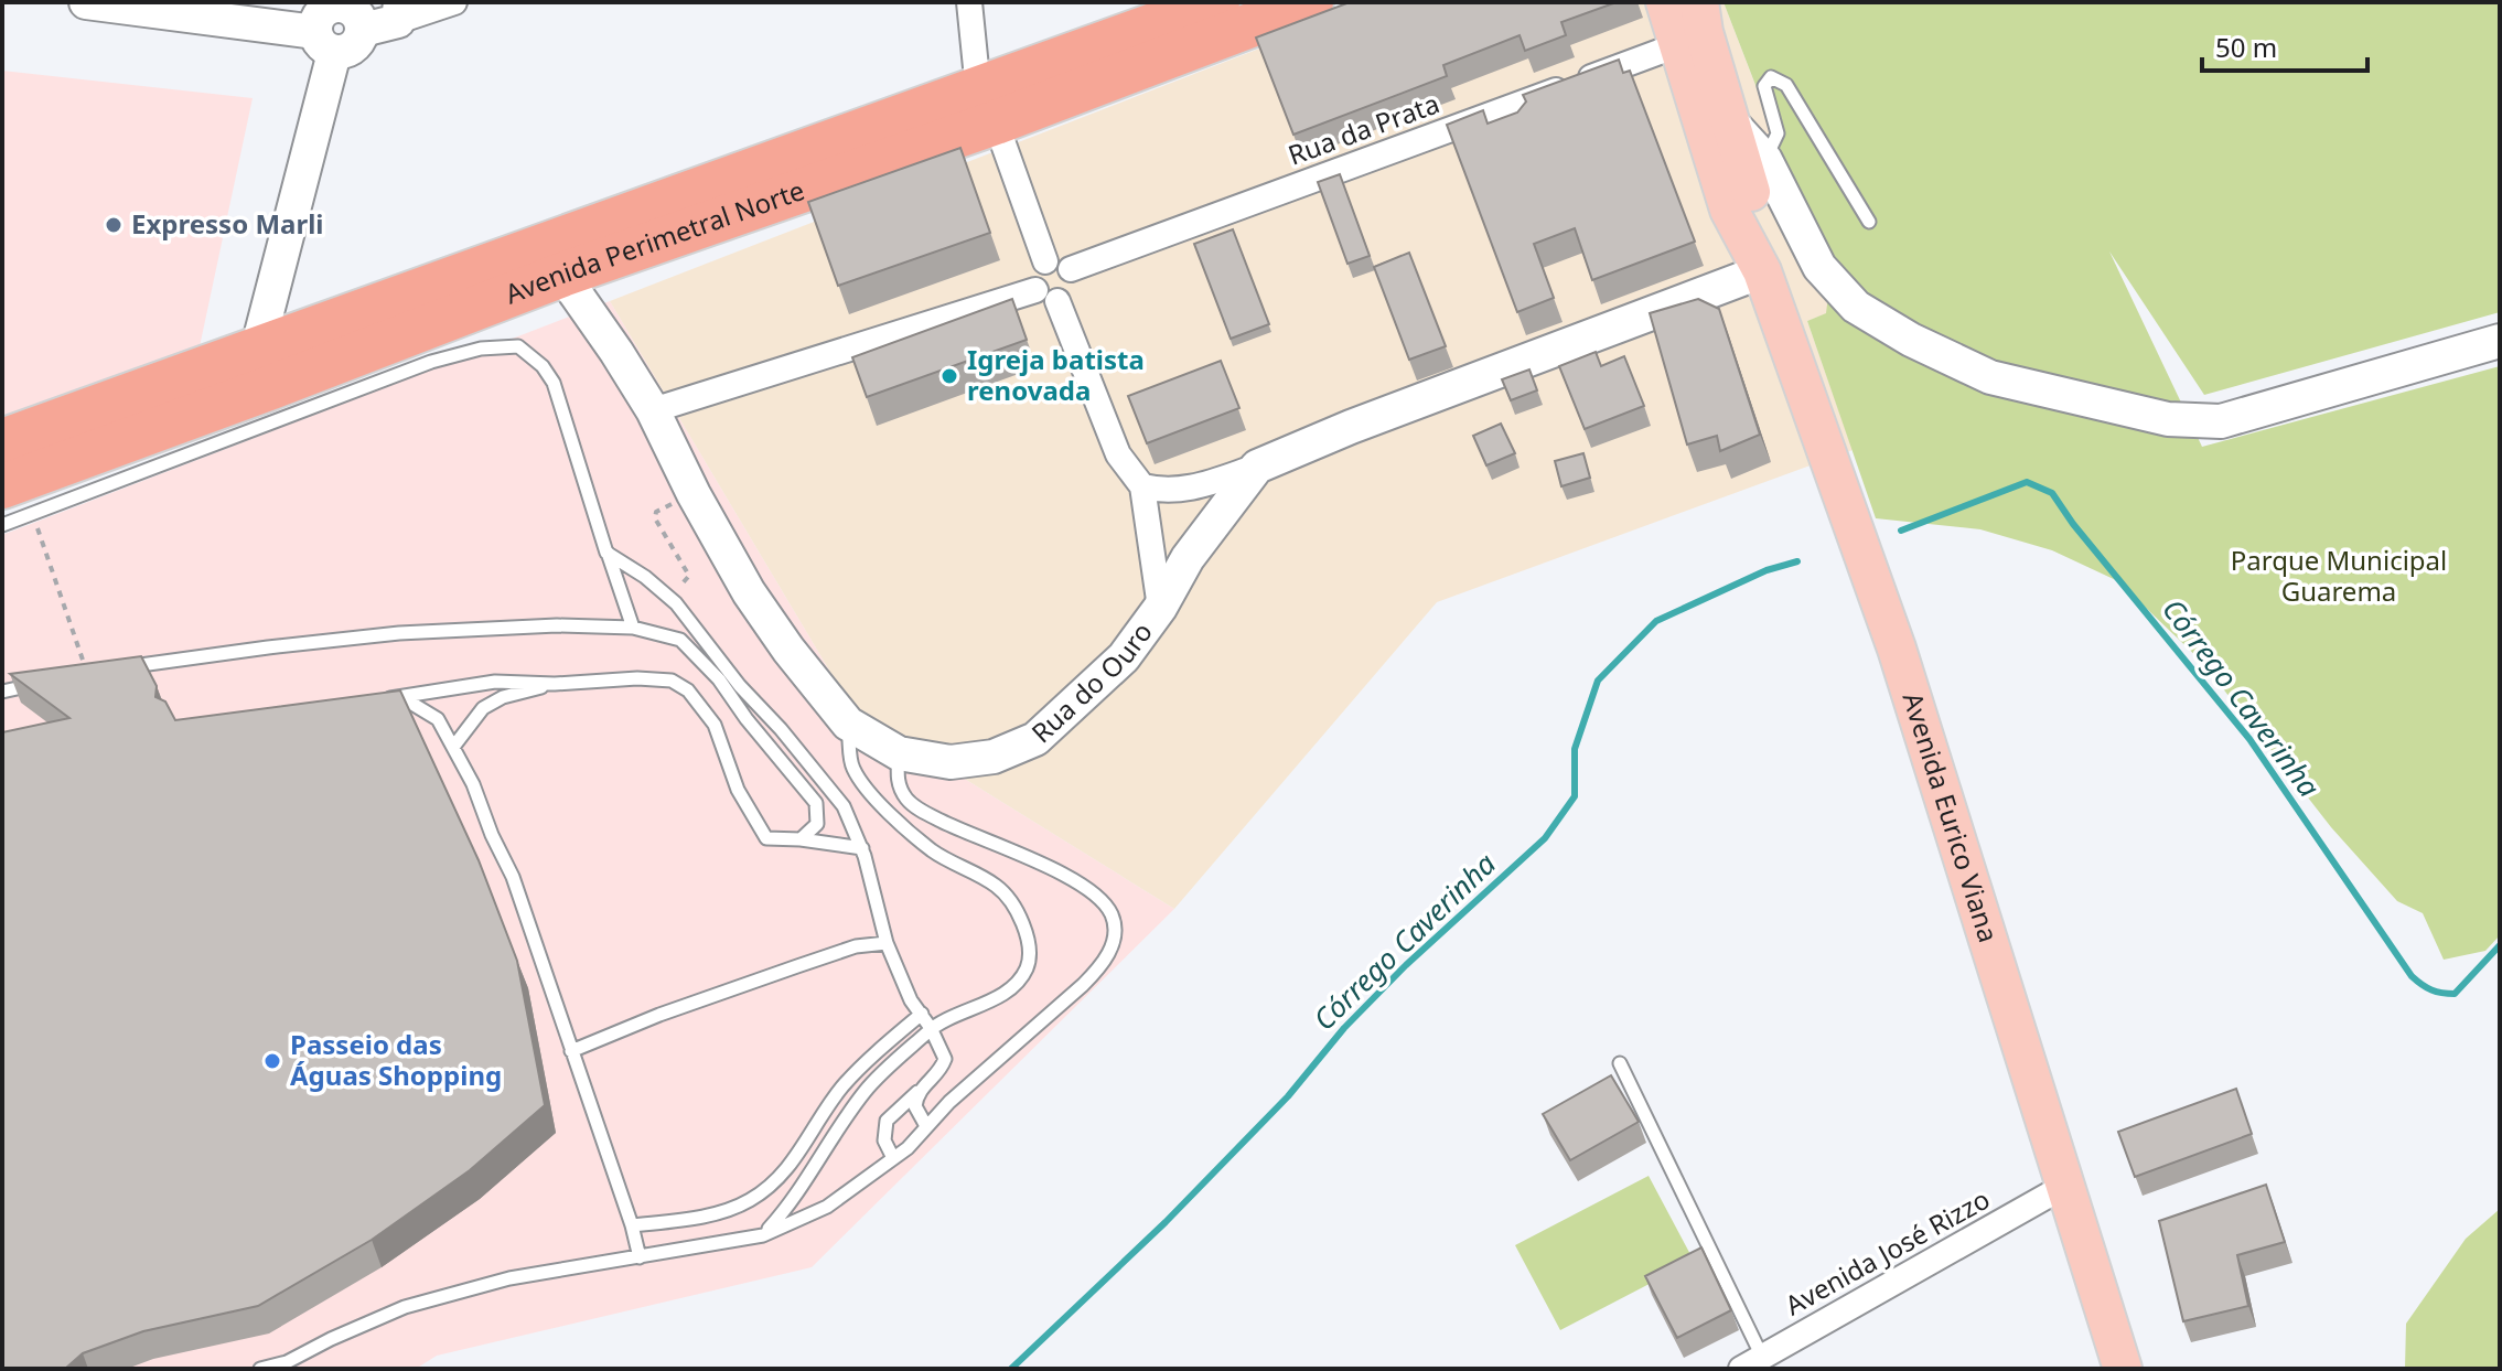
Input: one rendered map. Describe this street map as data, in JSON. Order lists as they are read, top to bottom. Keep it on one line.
{"streets":{"highway":["Avenida Perimetral Norte"],"main road":["Avenida Eurico Viana"],"street":["Rua da Prata","Rua do Ouro","Avenida José Rizzo"]},"crossings":[["Rua da Prata","Avenida Eurico Viana"],["Avenida Perimetral Norte","Rua do Ouro"],["Rua do Ouro","Avenida Eurico Viana"],["Avenida Eurico Viana","Avenida José Rizzo"]],"water":["Córrego Caverinha"],"parks":["Parque Municipal Guarema"],"places":["Expresso Marli","Igreja batista renovada","Passeio das Águas Shopping"],"scale_bar":"50 m"}
